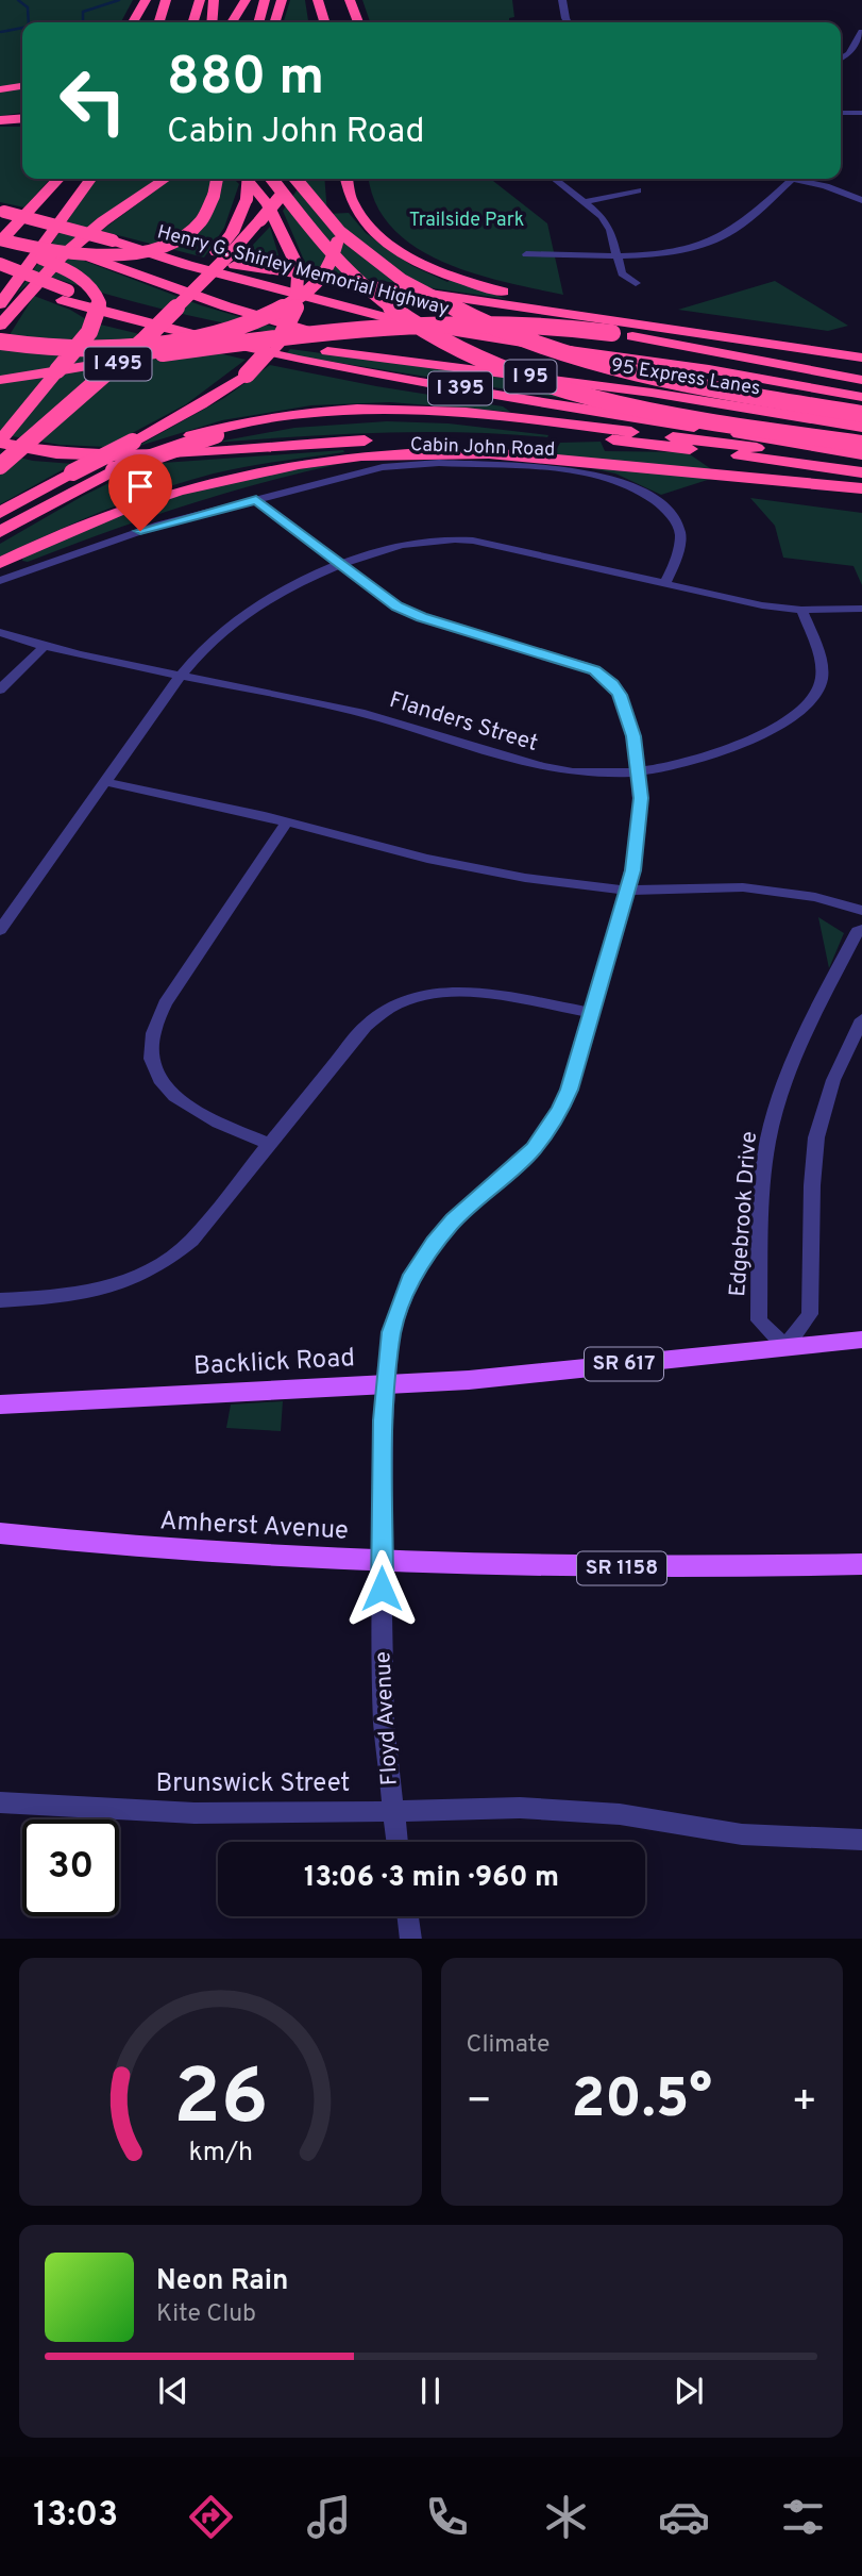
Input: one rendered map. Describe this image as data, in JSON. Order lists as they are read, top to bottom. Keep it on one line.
{"streets":{"highway":["Henry G. Shirley Memorial Highway","I 495","I 95","95 Express Lanes","I 395"],"main road":["Backlick Road","SR 617","Amherst Avenue","SR 1158"],"street":["Cabin John Road","Flanders Street","Edgebrook Drive","Floyd Avenue","Brunswick Street"]},"crossings":[["Cabin John Road","Floyd Avenue"],["Flanders Street","Floyd Avenue"],["Edgebrook Drive","Backlick Road"],["Backlick Road","Floyd Avenue"],["Amherst Avenue","Floyd Avenue"],["Floyd Avenue","Brunswick Street"]],"parks":["Trailside Park"],"page":{"turn":["880 m","Cabin John Road"],"limit":"30","trip":"13:06 · 3 min · 960 m","tile":"Climate","heat":["−","20.5°","+"],"song":["Neon Rain","Kite Club"],"tabs":"13:03","gauge":["26","km/h"]}}
